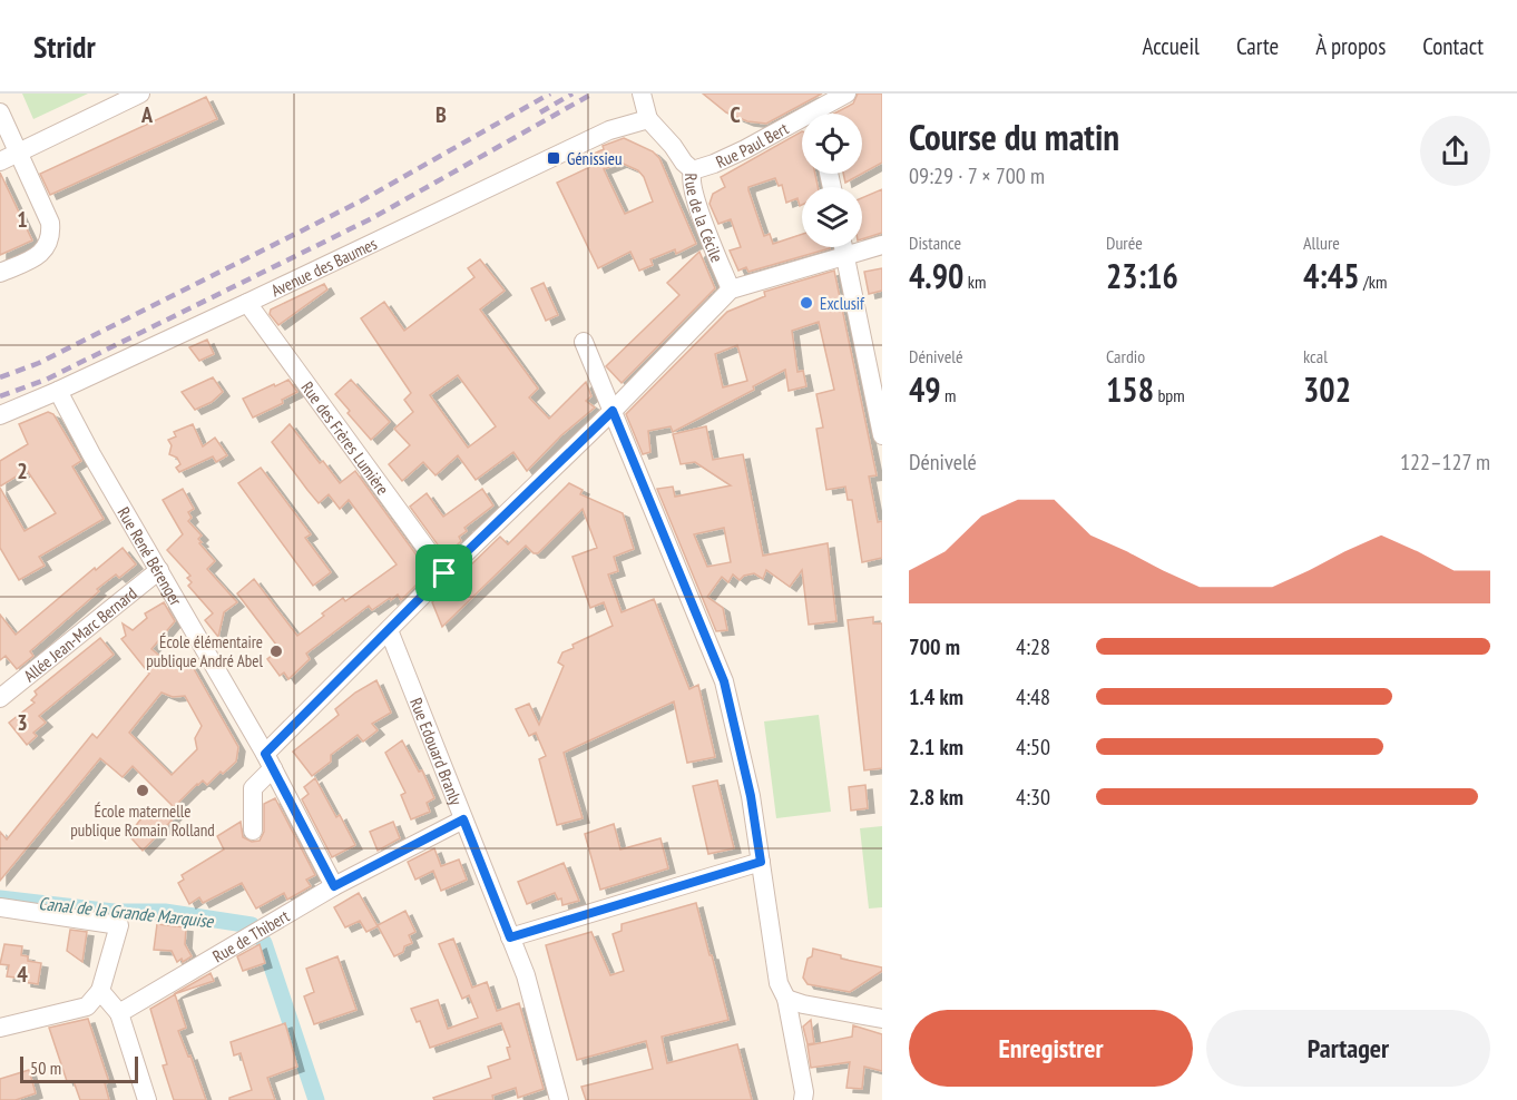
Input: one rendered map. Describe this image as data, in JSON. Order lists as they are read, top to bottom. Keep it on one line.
{"streets":{"street":["Rue Paul Bert","Rue de la Cécile","Avenue des Baumes","Rue des Frères Lumière","Rue René Bérenger","Allée Jean-Marc Bernard","Rue Edouard Branly","Rue de Thibert"]},"crossings":[["Rue Paul Bert","Rue de la Cécile"],["Rue de la Cécile","Avenue des Baumes"],["Avenue des Baumes","Rue des Frères Lumière"],["Avenue des Baumes","Rue René Bérenger"],["Rue René Bérenger","Allée Jean-Marc Bernard"],["Rue Edouard Branly","Rue de Thibert"]],"water":["Canal de la Grande Marquise"],"places":{"transit":["Génissieu"],"other":["Exclusif","École élémentaire publique André Abel","École maternelle publique Romain Rolland"]},"scale_bar":"50 m","page":{"header":"Stridr","nav":["Accueil","Carte","À propos","Contact"],"heading":["Course du matin","09:29 · 7 × 700 m"],"stats":[["Distance","4.90 km"],["Durée","23:16"],["Allure","4:45 /km"],["Dénivelé","49 m"],["Cardio","158 bpm"],["kcal","302"]],"chart":["Dénivelé","122–127 m"],"list":[{"name":"700 m","note":"4:28"},{"name":"1.4 km","note":"4:48"},{"name":"2.1 km","note":"4:50"},{"name":"2.8 km","note":"4:30"}],"buttons":["Enregistrer","Partager"],"scale":"50 m"},"grid":{"columns":["A","B","C"],"rows":["1","2","3","4"]}}
